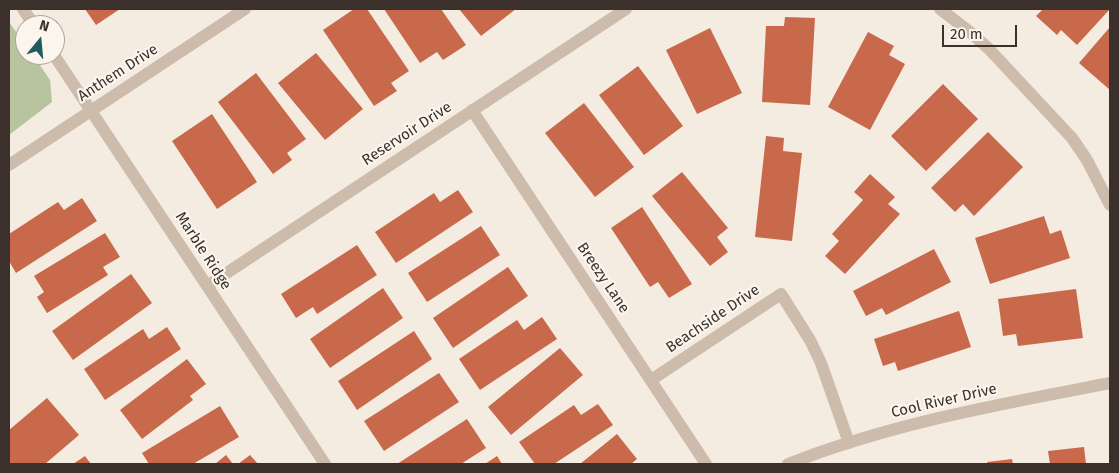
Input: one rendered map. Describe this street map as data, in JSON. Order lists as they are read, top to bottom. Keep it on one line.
{"streets":{"street":["Anthem Drive","Reservoir Drive","Marble Ridge","Breezy Lane","Beachside Drive","Cool River Drive"]},"crossings":[["Anthem Drive","Marble Ridge"],["Reservoir Drive","Marble Ridge"],["Reservoir Drive","Breezy Lane"],["Breezy Lane","Beachside Drive"],["Beachside Drive","Cool River Drive"]],"scale_bar":"20 m","north":"top"}
